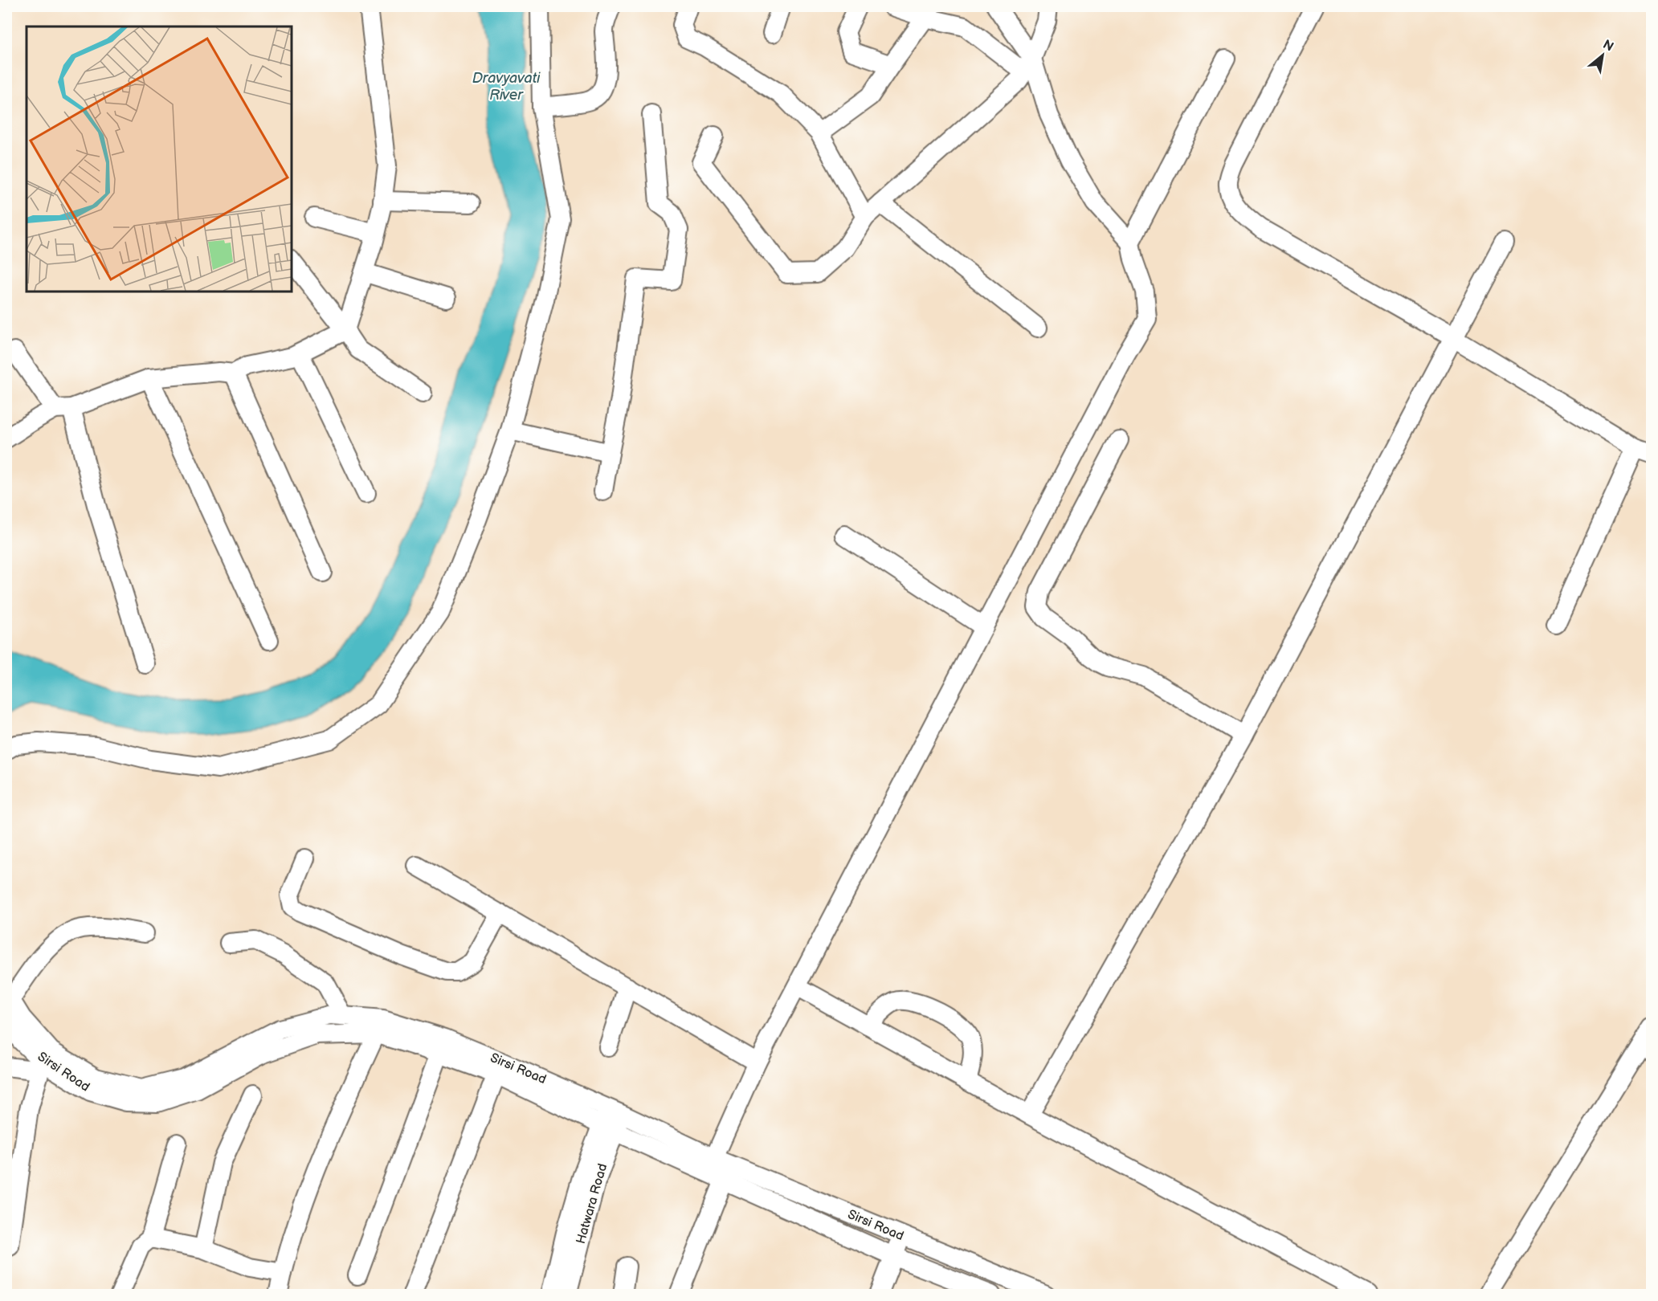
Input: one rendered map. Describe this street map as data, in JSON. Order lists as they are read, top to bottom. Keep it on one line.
{"streets":{"street":["Sirsi Road","Hatwara Road"]},"crossings":[["Sirsi Road","Hatwara Road"]],"water":["Dravyavati River"],"north":"top right"}
